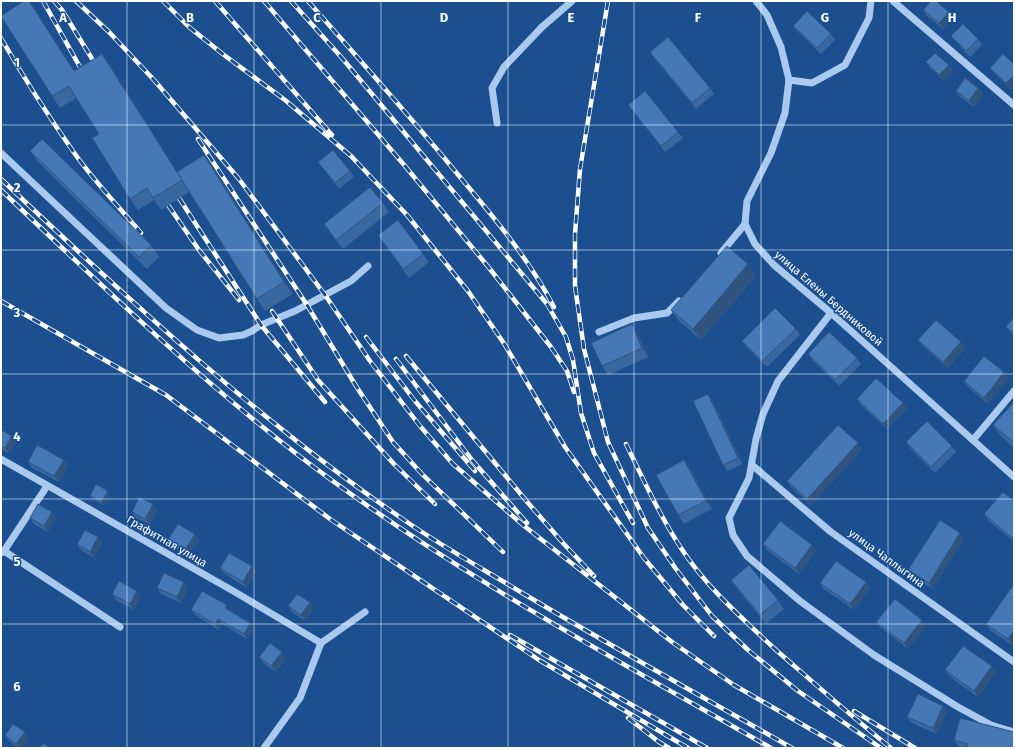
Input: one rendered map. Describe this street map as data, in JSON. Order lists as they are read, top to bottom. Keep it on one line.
{"streets":{"street":["улица Елены Бердниковой","Графитная улица","улица Чаплыгина"]},"grid":{"columns":["A","B","C","D","E","F","G","H"],"rows":["1","2","3","4","5","6"]}}
